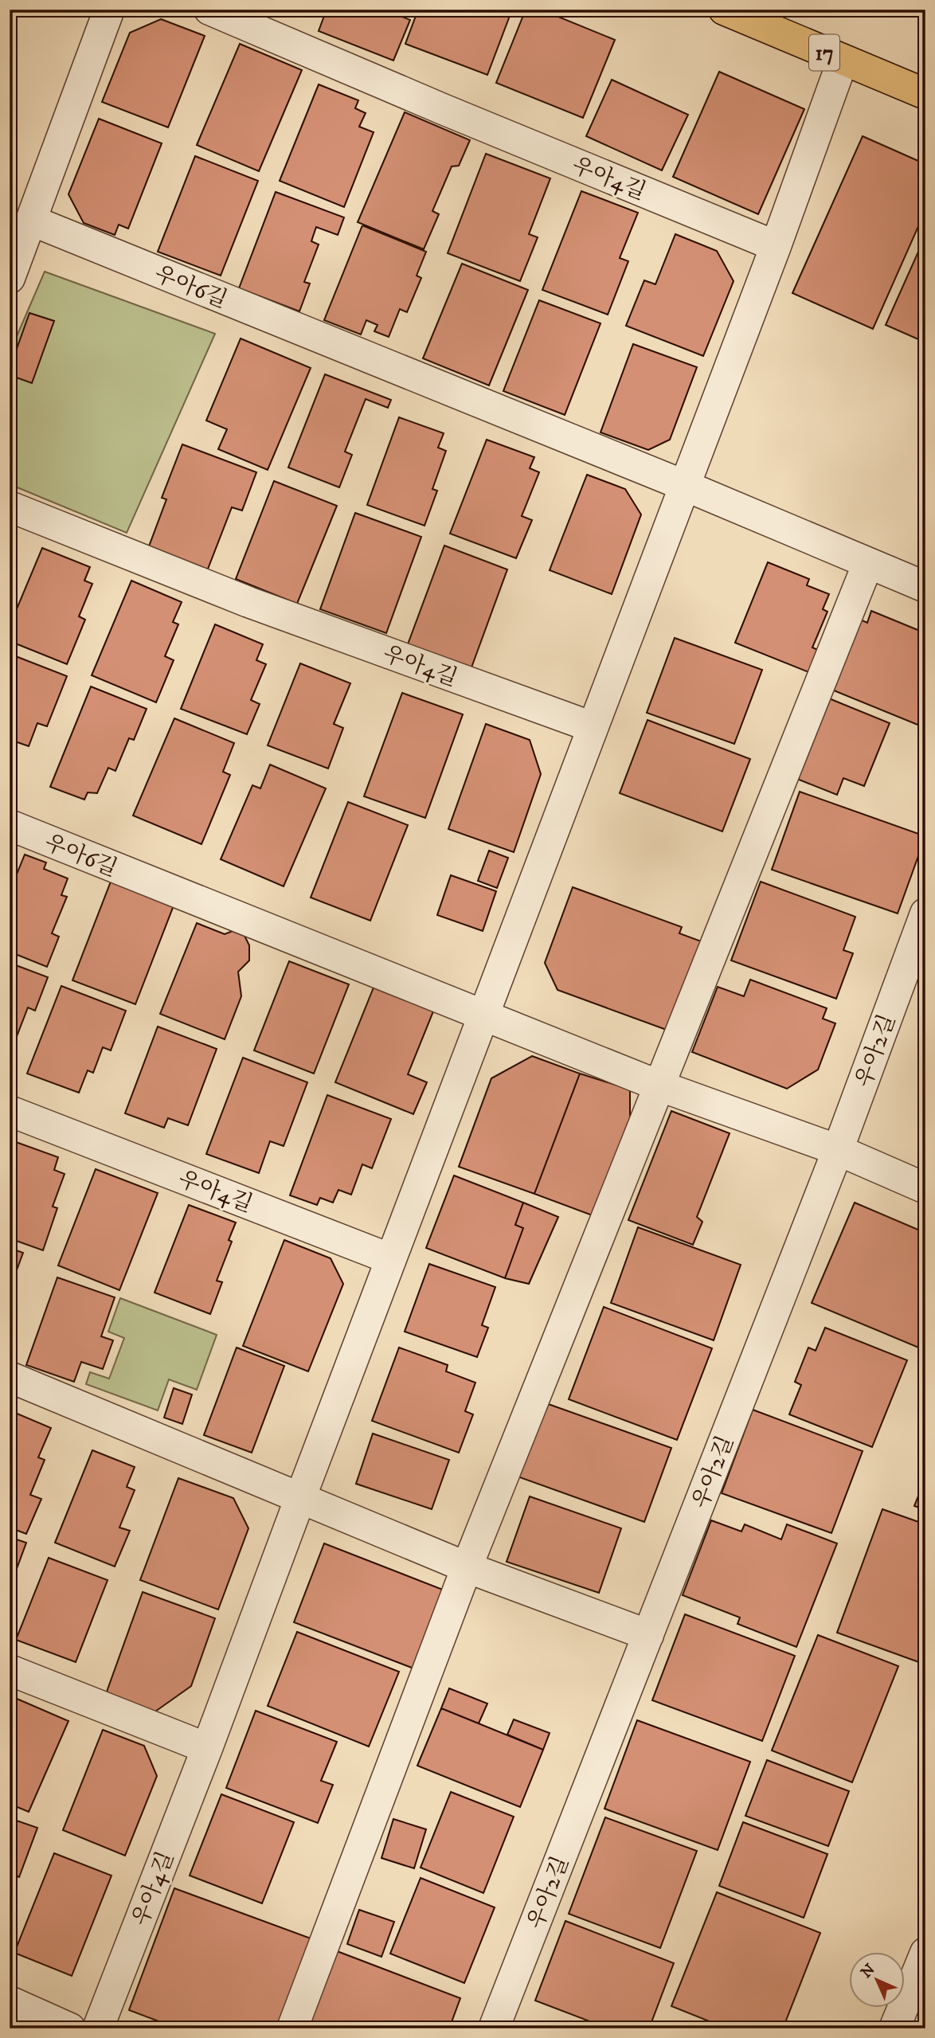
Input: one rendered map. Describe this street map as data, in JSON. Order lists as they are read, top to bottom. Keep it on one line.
{"streets":{"main road":["17"],"street":["우아4길","우아6길","우아2길"]},"crossings":[["17","우아4길"],["우아4길","우아6길"]],"north":"top left"}
